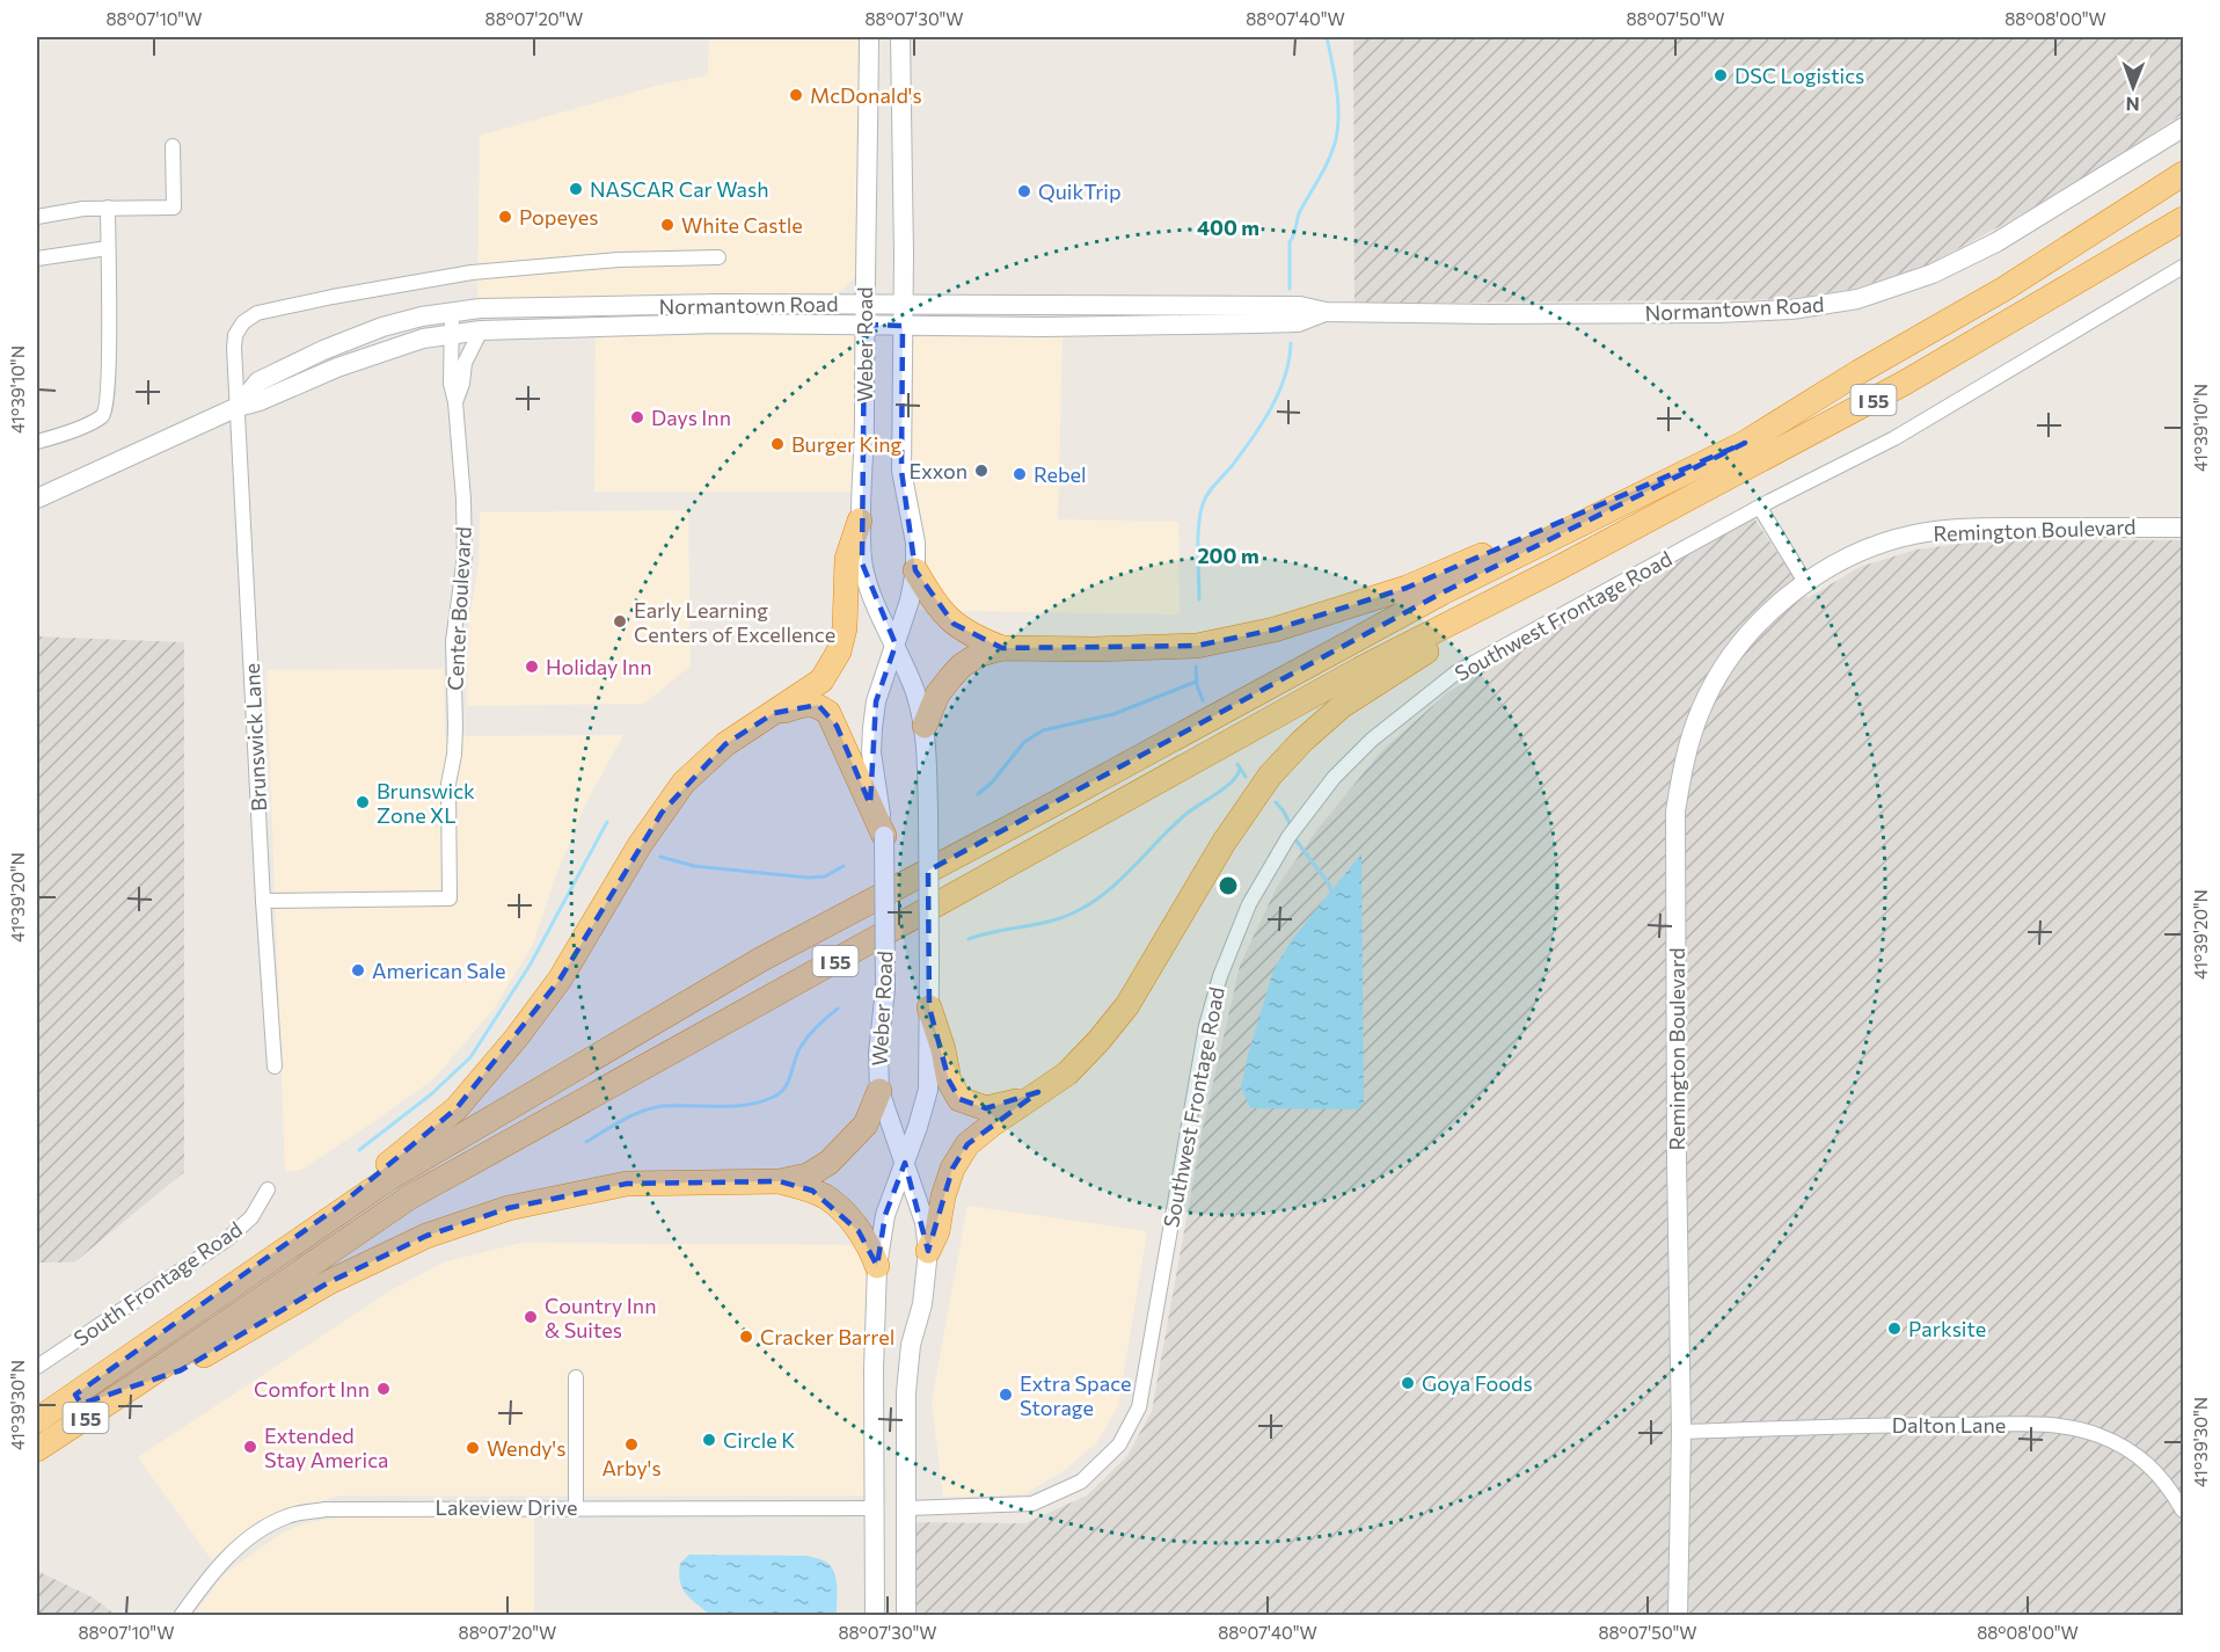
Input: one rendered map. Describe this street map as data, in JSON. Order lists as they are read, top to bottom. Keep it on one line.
{"streets":{"highway":["I 55"],"street":["Normantown Road","Weber Road","Remington Boulevard","Center Boulevard","Southwest Frontage Road","Brunswick Lane","South Frontage Road","Dalton Lane","Lakeview Drive"]},"crossings":[["Normantown Road","Weber Road"],["Normantown Road","Center Boulevard"],["Normantown Road","Brunswick Lane"],["Weber Road","Southwest Frontage Road"],["Weber Road","Lakeview Drive"],["Remington Boulevard","Dalton Lane"],["Center Boulevard","Brunswick Lane"]],"places":["DSC Logistics","McDonald's","NASCAR Car Wash","QuikTrip","Popeyes","White Castle","Days Inn","Burger King","Exxon","Rebel","Early Learning Centers of Excellence","Holiday Inn","Brunswick Zone XL","American Sale","Country Inn & Suites","Parksite","Cracker Barrel","Goya Foods","Comfort Inn","Extra Space Storage","Circle K","Arby's","Extended Stay America","Wendy's"],"north":"bottom","coordinates":["88°07'10\"W","88°07'20\"W","88°07'30\"W","88°07'40\"W","88°07'50\"W","88°08'00\"W","41°39'10\"N","41°39'20\"N","41°39'30\"N"],"rings":["400 m","200 m"]}
